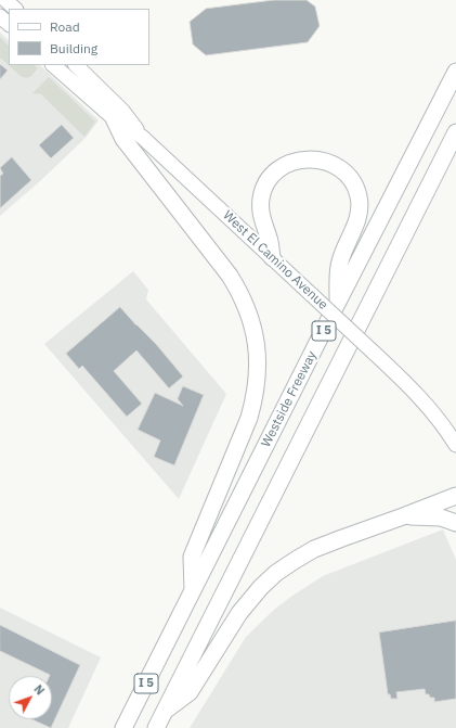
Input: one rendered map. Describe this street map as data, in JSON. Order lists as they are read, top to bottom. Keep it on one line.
{"streets":{"highway":["I 5","Westside Freeway"],"main road":["West El Camino Avenue"]},"legend":["Road","Building"],"north":"top right"}
